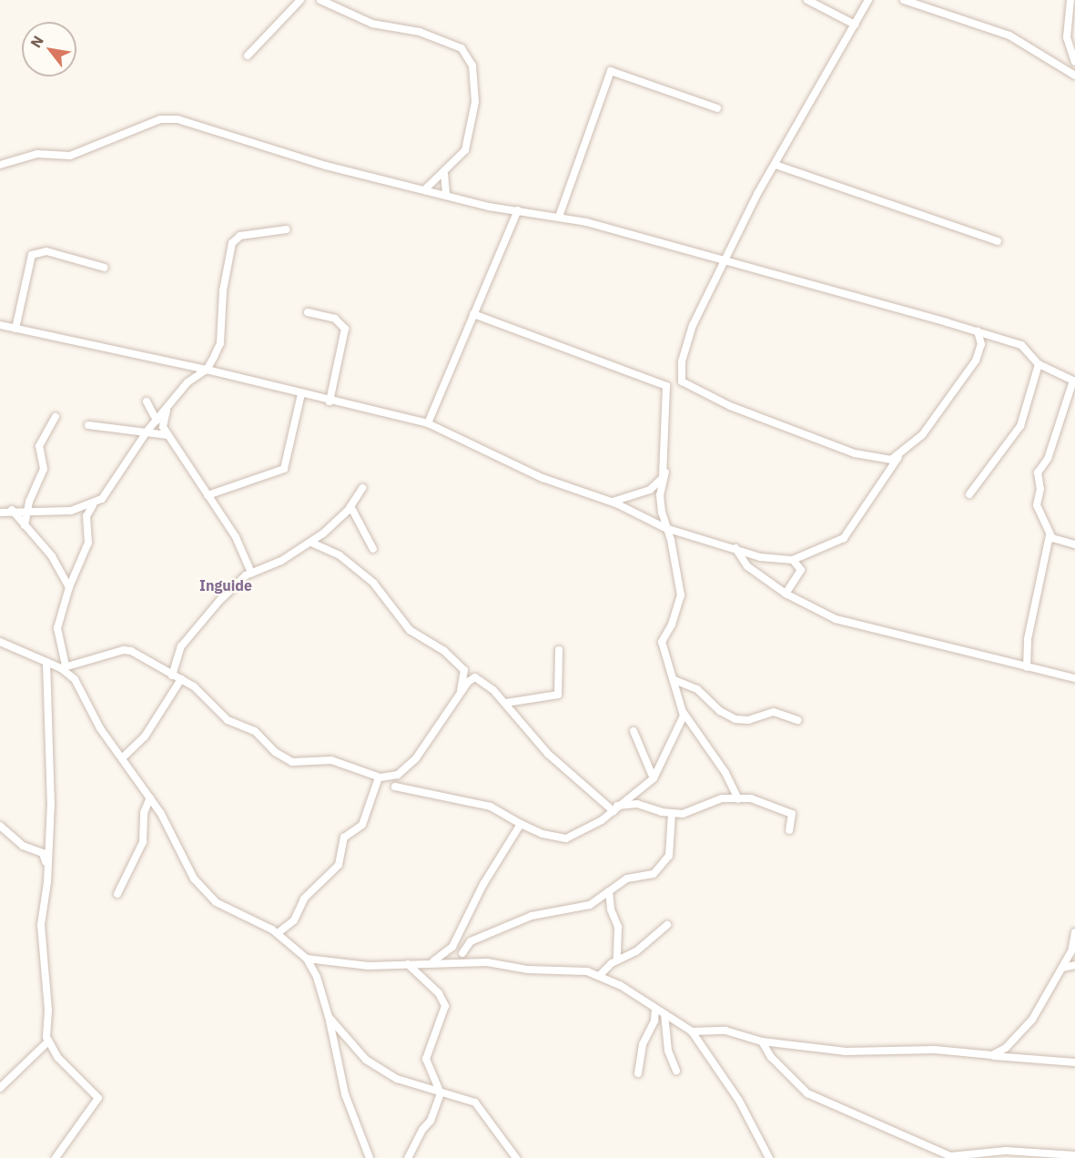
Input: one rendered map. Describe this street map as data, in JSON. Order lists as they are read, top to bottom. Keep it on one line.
{"districts":["Inguide"],"north":"top left"}
